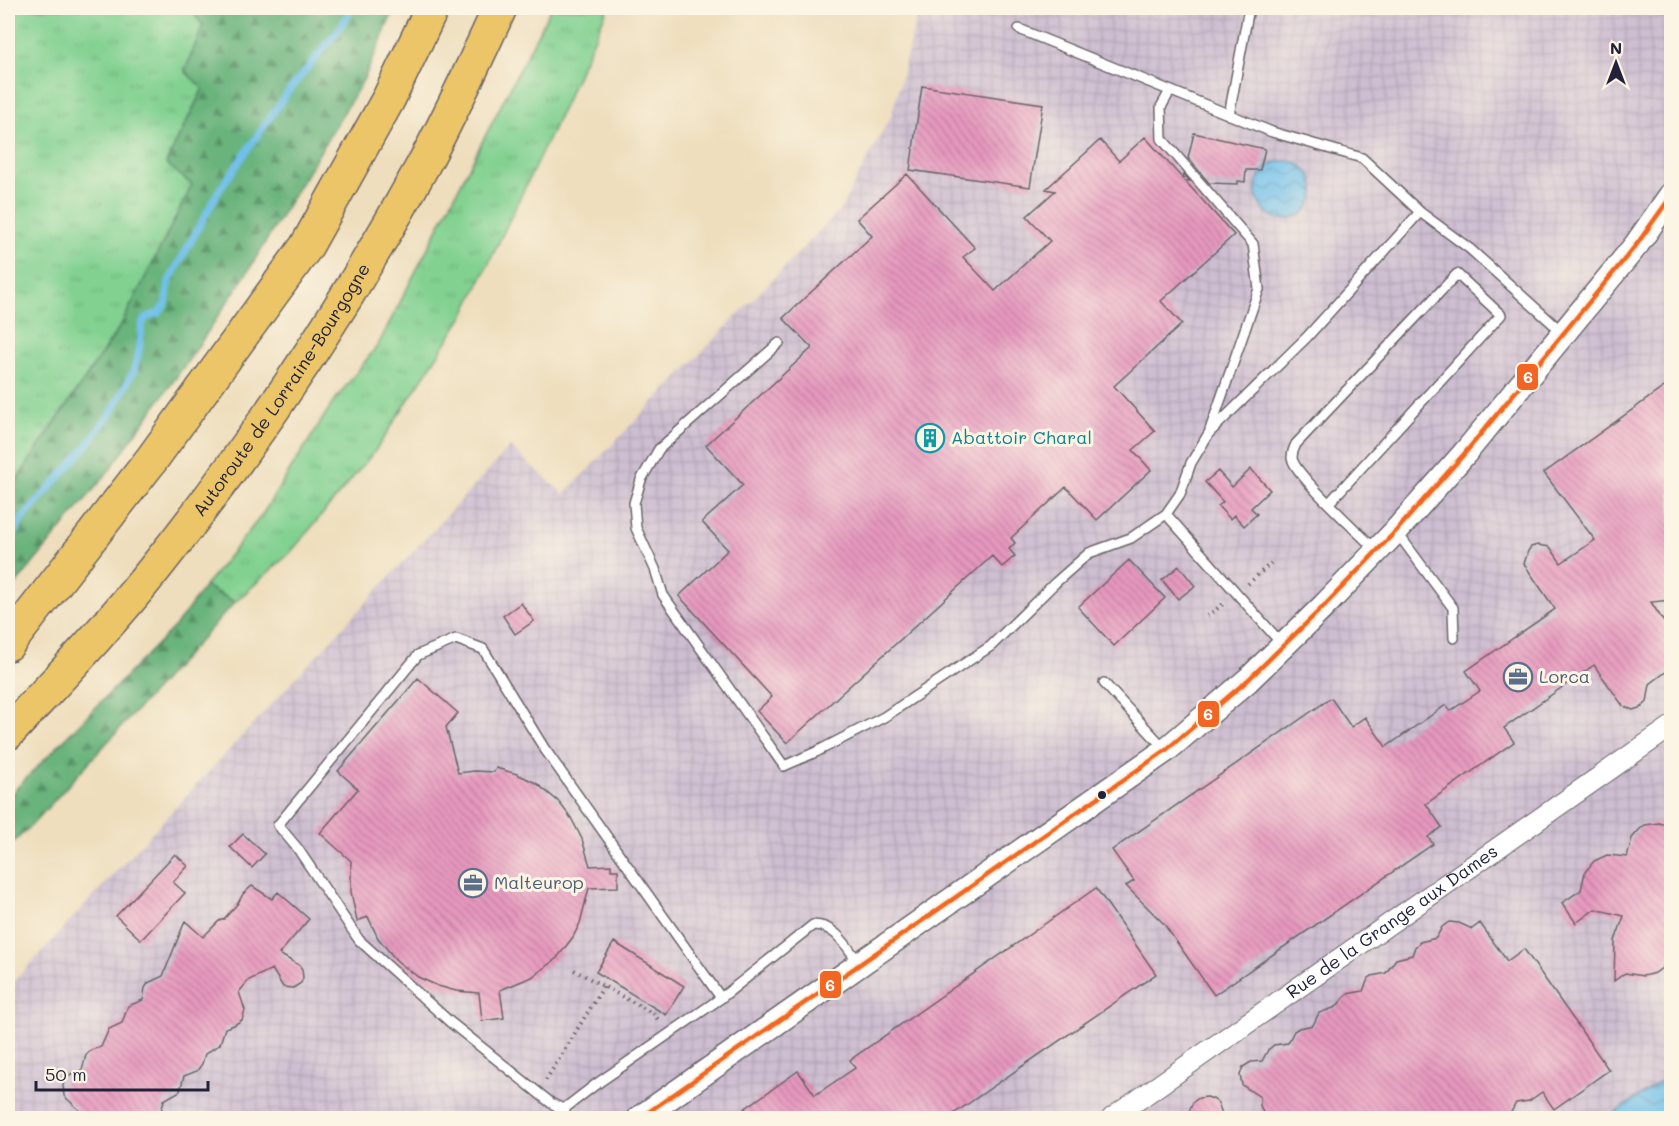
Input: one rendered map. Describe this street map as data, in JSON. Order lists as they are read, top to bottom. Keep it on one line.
{"streets":{"highway":["Autoroute de Lorraine-Bourgogne"],"street":["Rue de la Grange aux Dames"]},"places":{"building":["Abattoir Charal"],"office":["Lorca","Malteurop"]},"lines":["transit line 6"],"scale_bar":"50 m","north":"top"}
